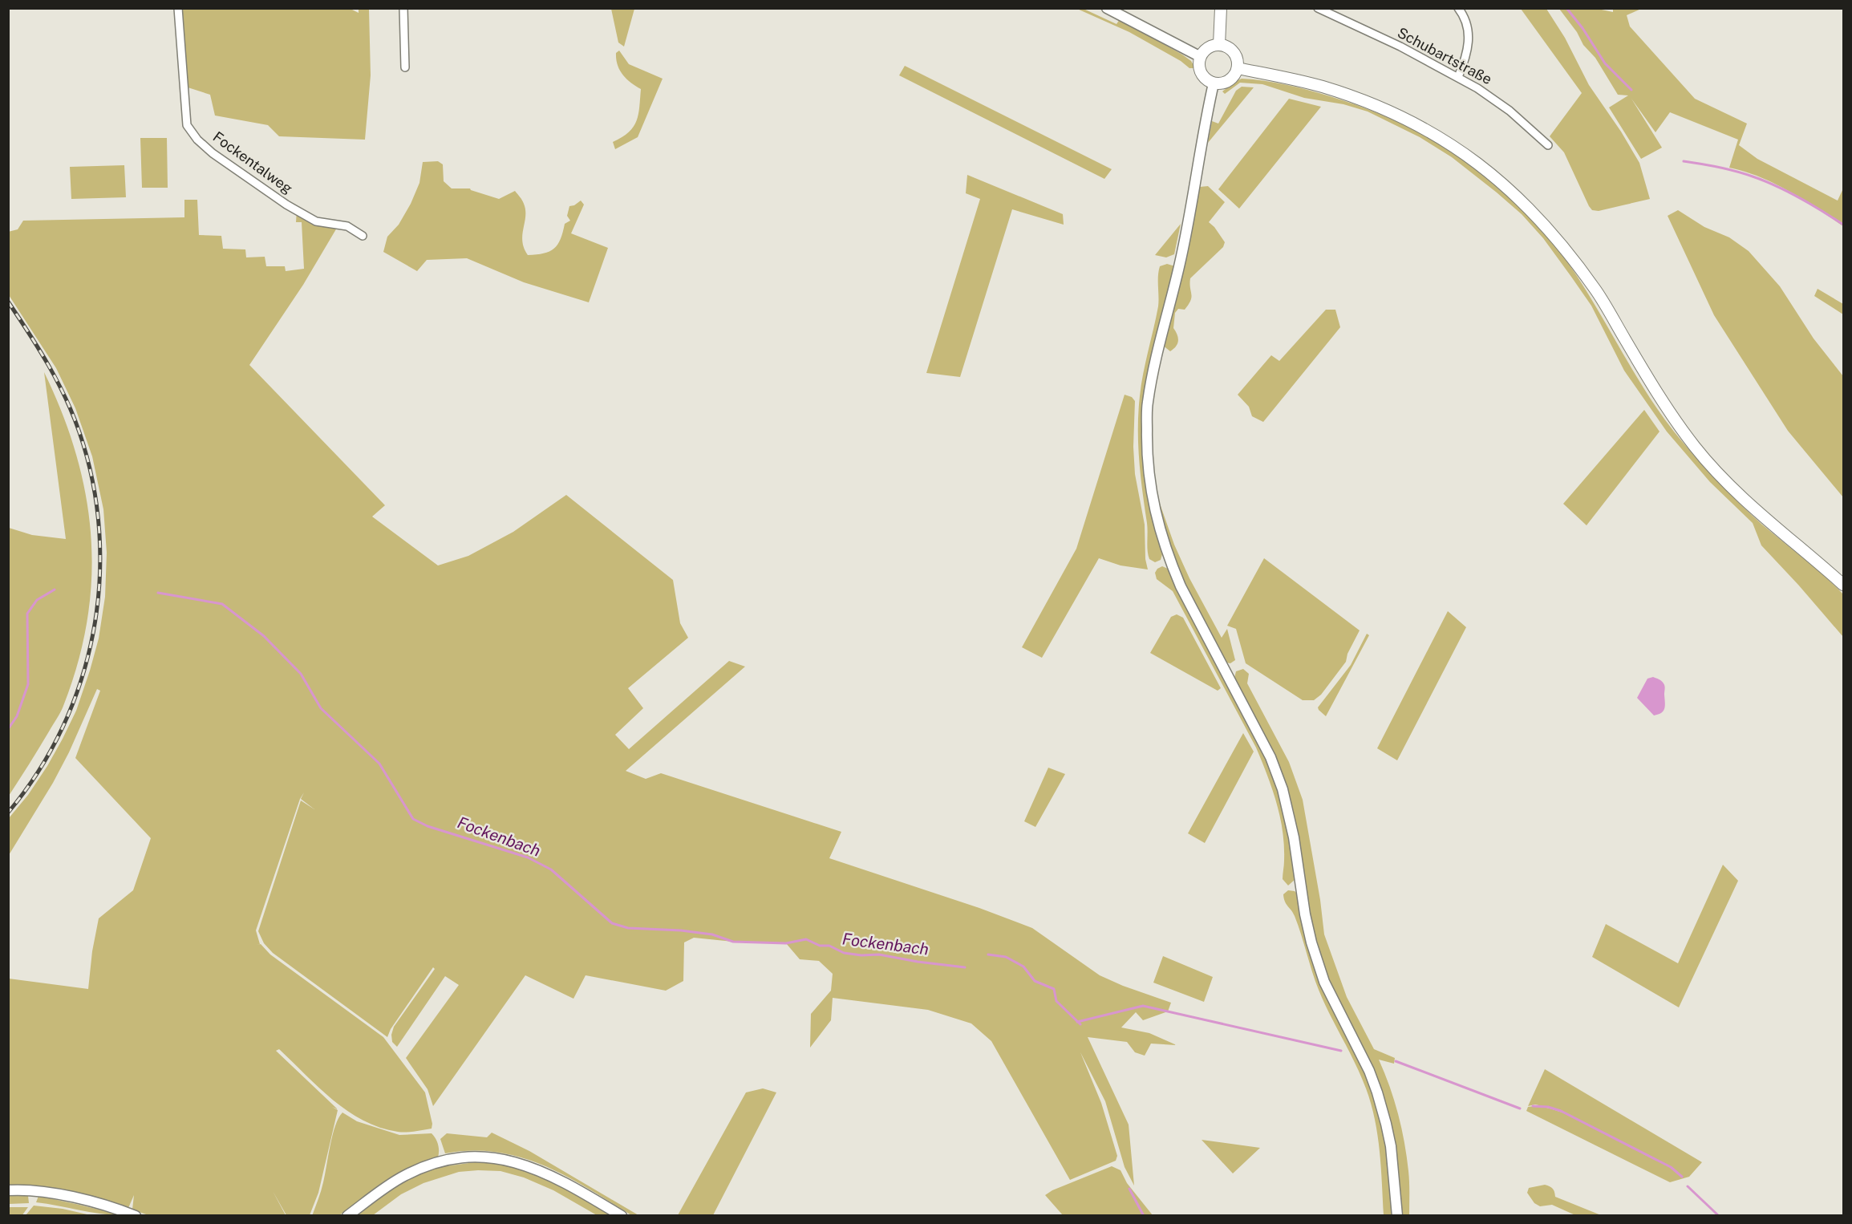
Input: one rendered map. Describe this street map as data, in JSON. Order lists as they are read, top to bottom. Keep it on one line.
{"streets":{"street":["Schubartstraße","Fockentalweg"]},"water":["Fockenbach"]}
